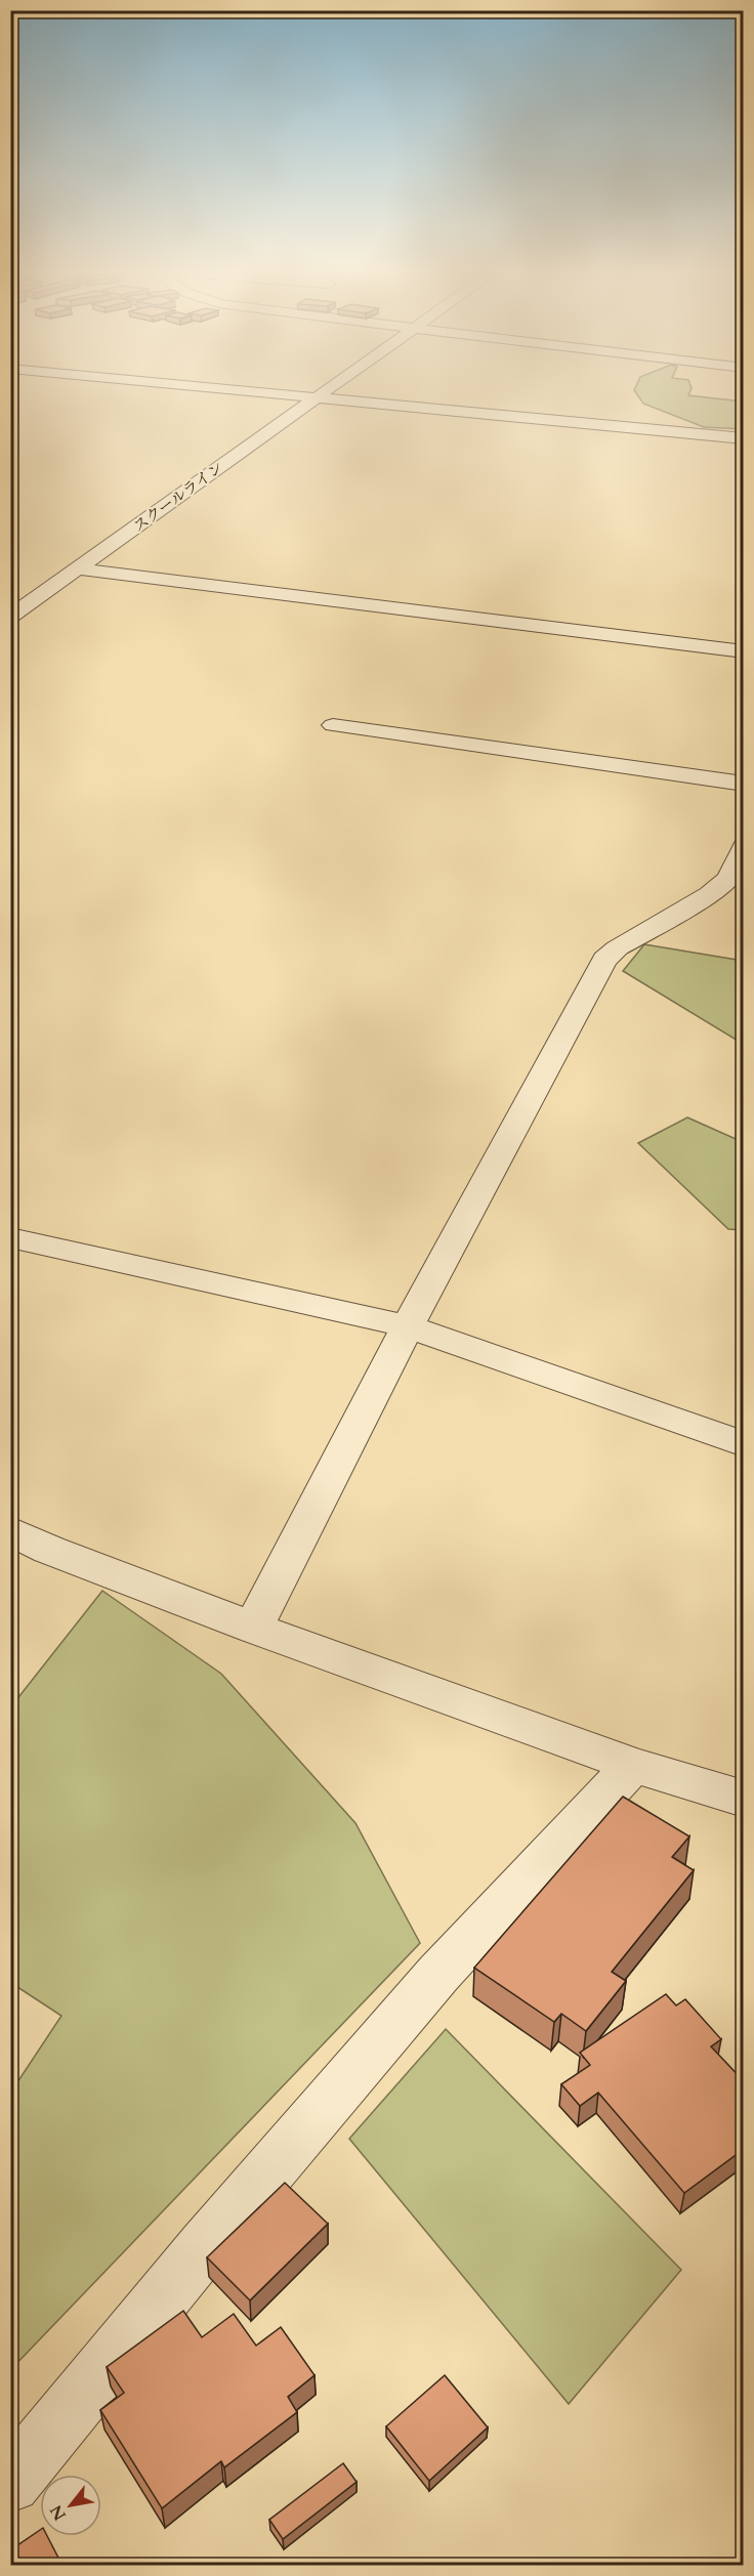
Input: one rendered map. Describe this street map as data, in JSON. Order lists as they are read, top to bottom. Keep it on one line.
{"streets":{"street":["スクールライン"]},"north":"bottom left"}
